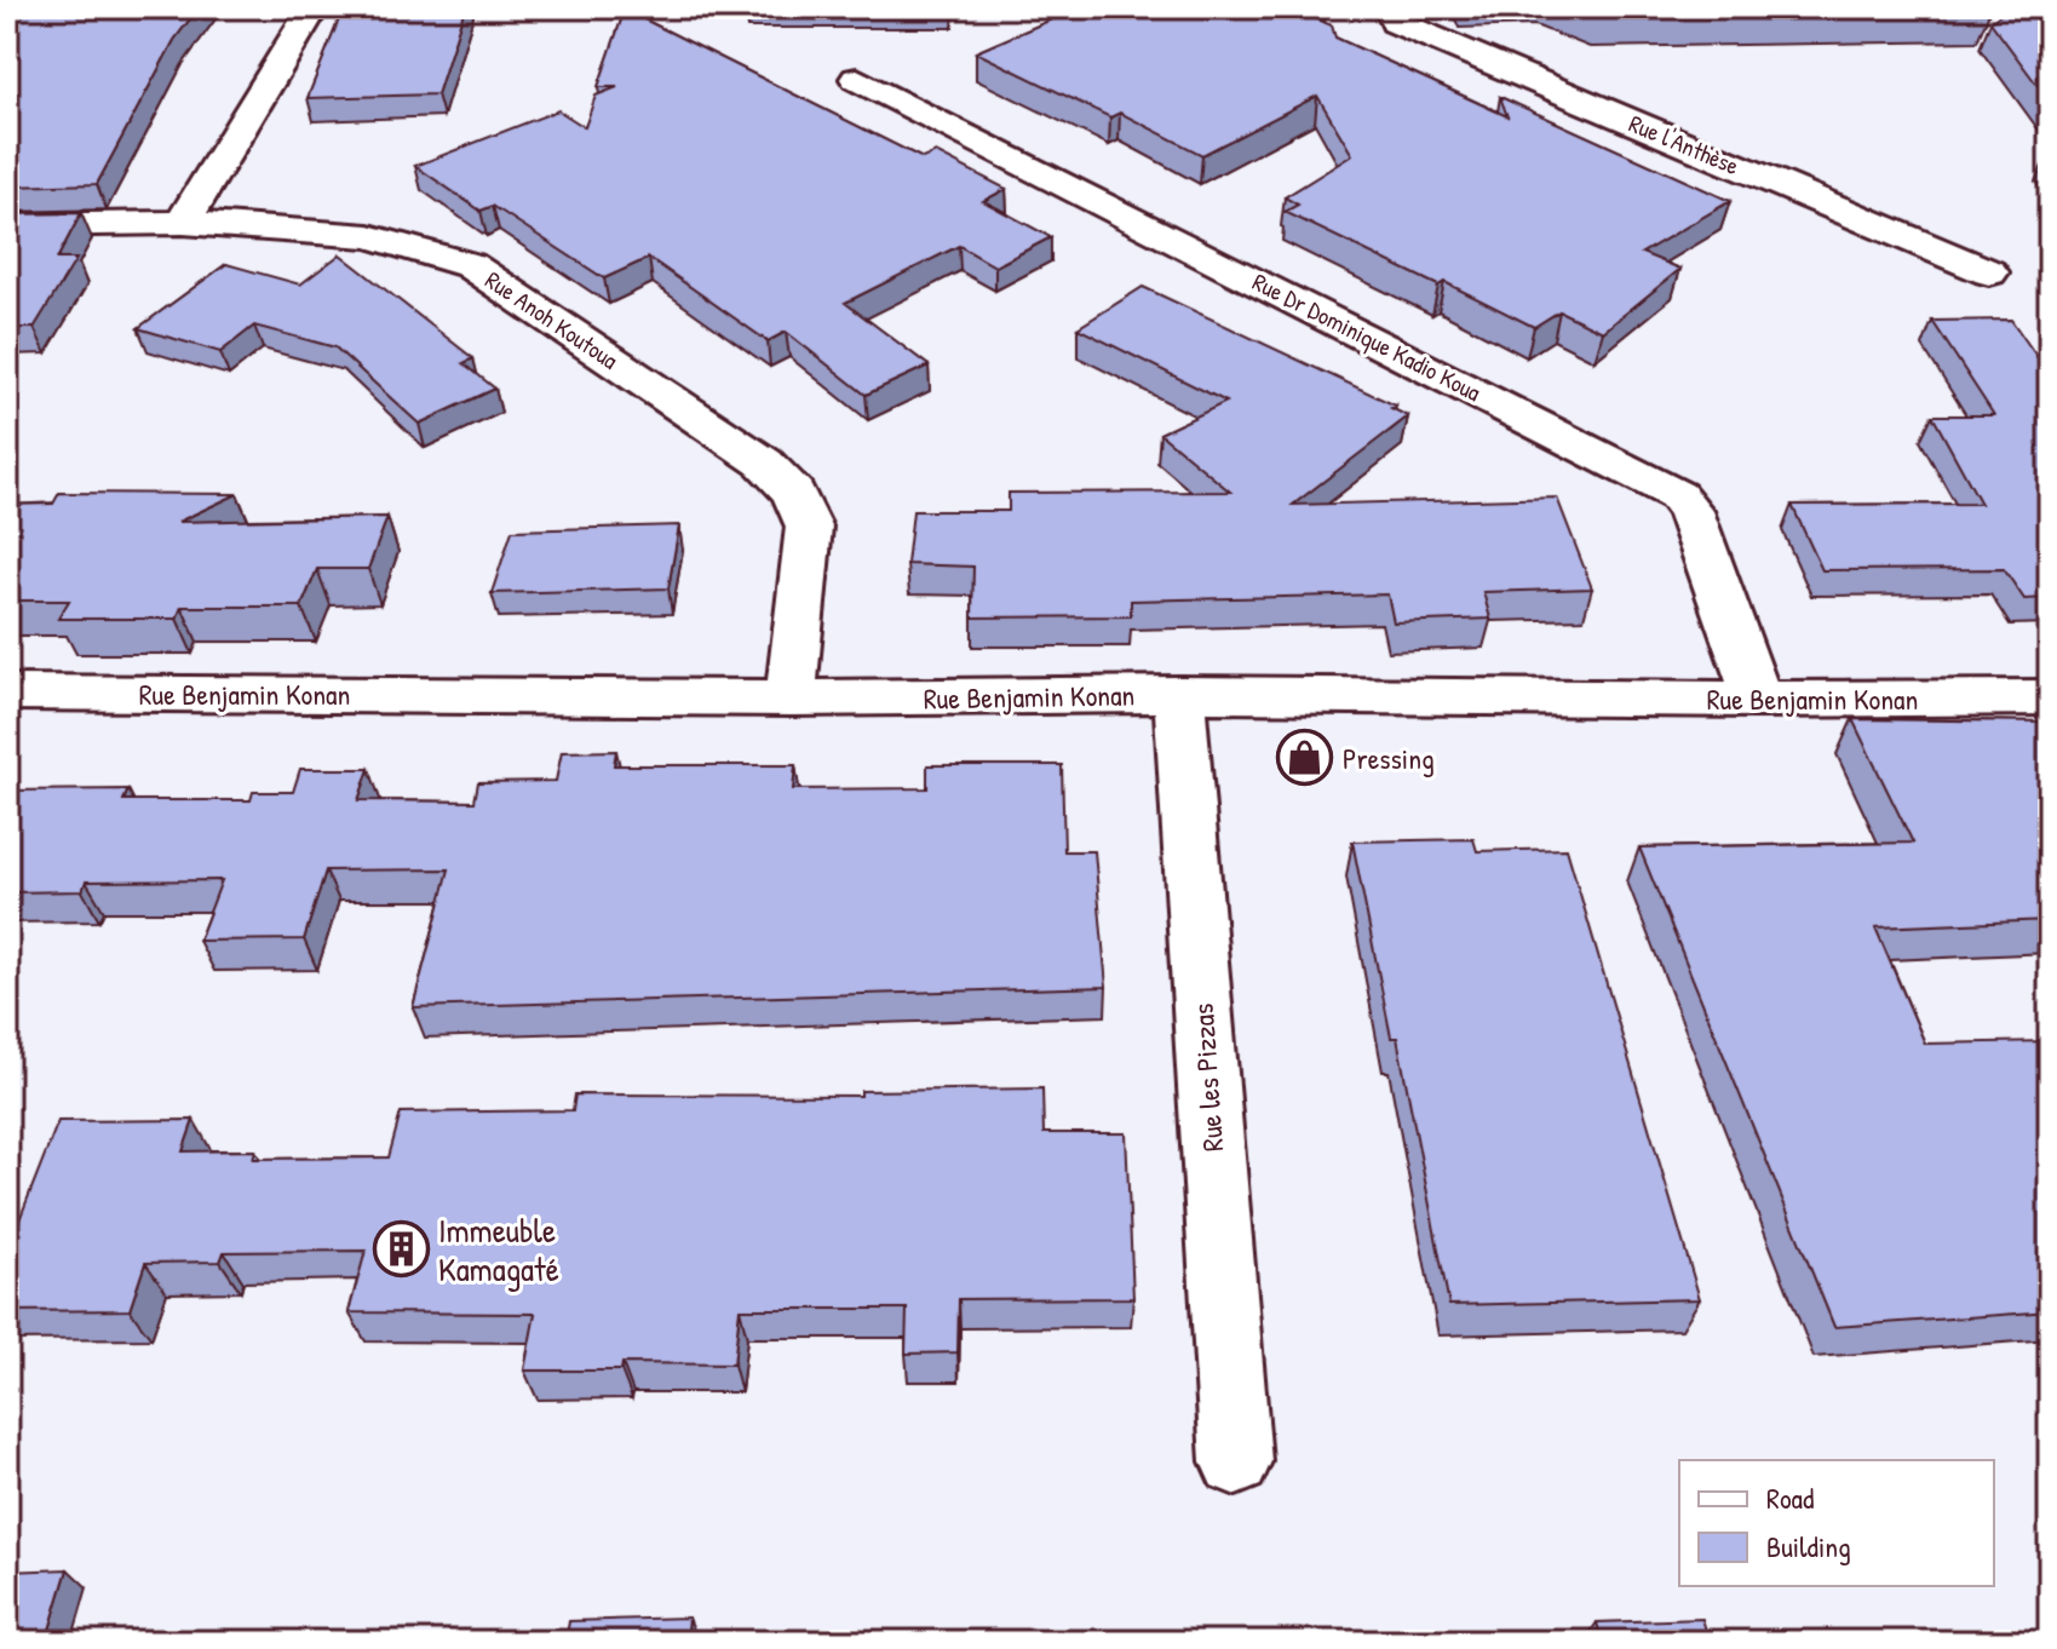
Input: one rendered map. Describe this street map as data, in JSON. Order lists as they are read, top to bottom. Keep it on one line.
{"streets":{"street":["Rue l'Anthèse","Rue Anoh Koutoua","Rue Dr Dominique Kadio Koua","Rue Benjamin Konan","Rue les Pizzas"]},"crossings":[["Rue Anoh Koutoua","Rue Benjamin Konan"],["Rue Dr Dominique Kadio Koua","Rue Benjamin Konan"],["Rue Benjamin Konan","Rue les Pizzas"]],"places":{"shop":["Pressing"],"building":["Immeuble Kamagaté"]},"legend":["Road","Building"]}
